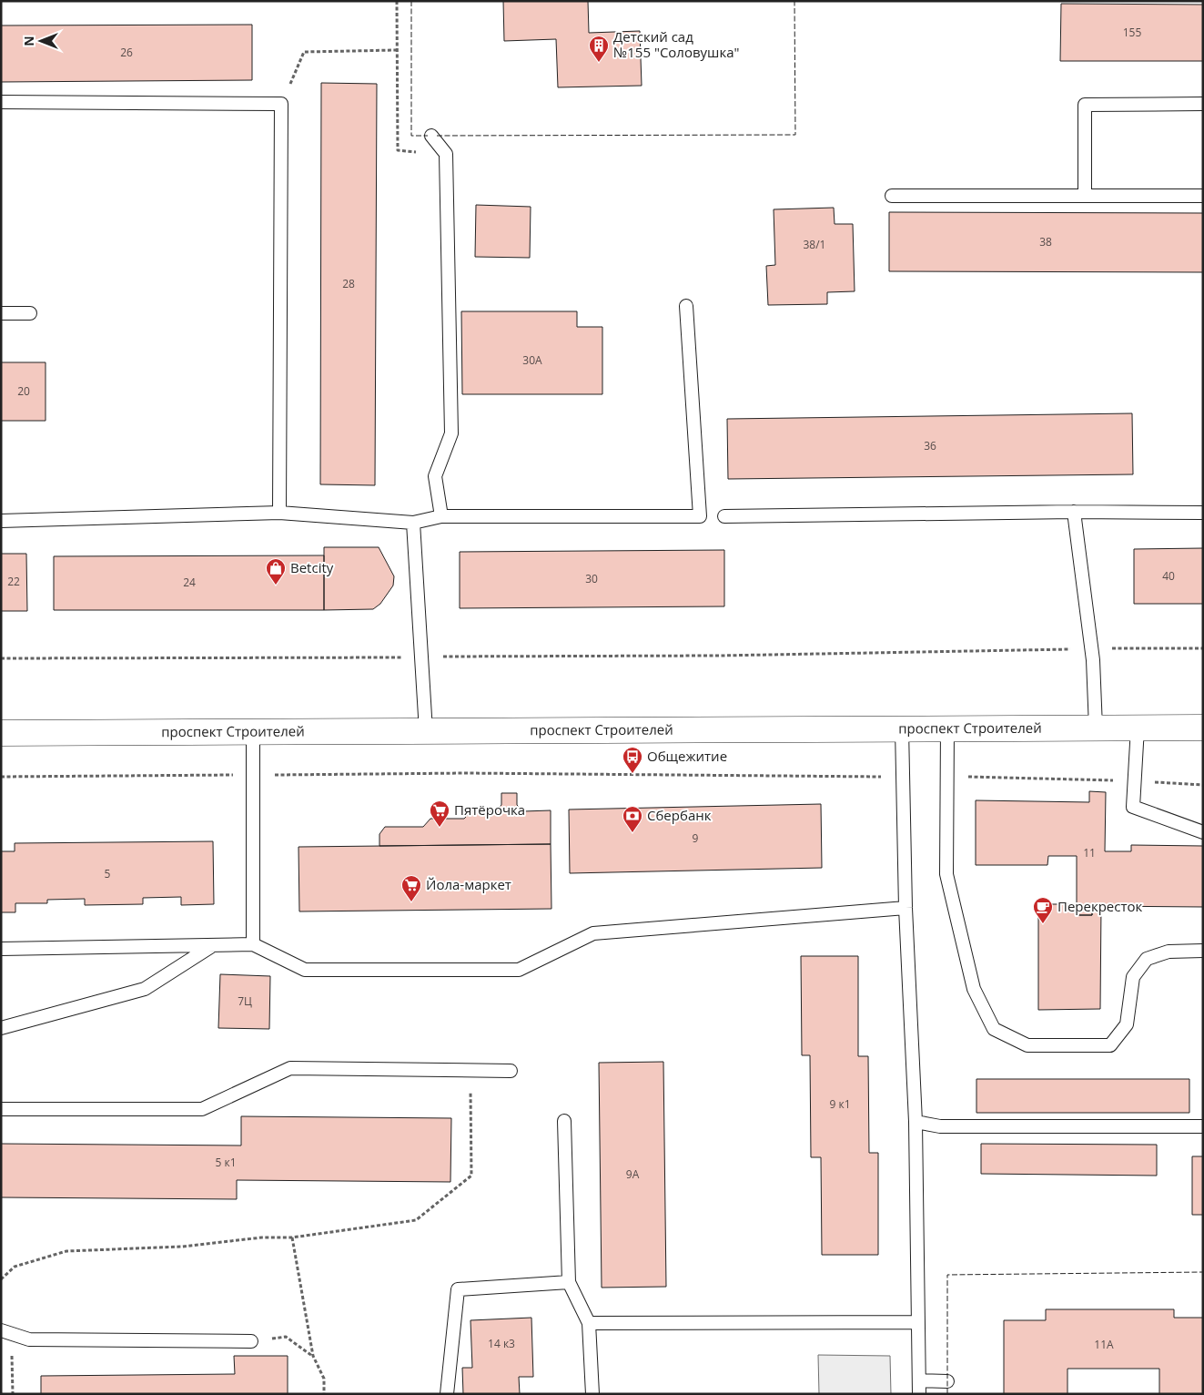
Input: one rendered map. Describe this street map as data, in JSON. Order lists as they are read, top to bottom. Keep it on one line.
{"streets":{"main road":["проспект Строителей"]},"places":{"building":["Детский сад №155 \"Соловушка\""],"shop":["Betcity"],"bus stop":["Общежитие"],"supermarket":["Пятёрочка","Йола-маркет"],"bank":["Сбербанк"],"cafe":["Перекресток"]},"house_numbers":["155","26","38","38/1","28","30А","20","36","40","30","22","24","9","11","5","7Ц","9 к1","5 к1","9А","14 к3","11А"],"north":"left"}
